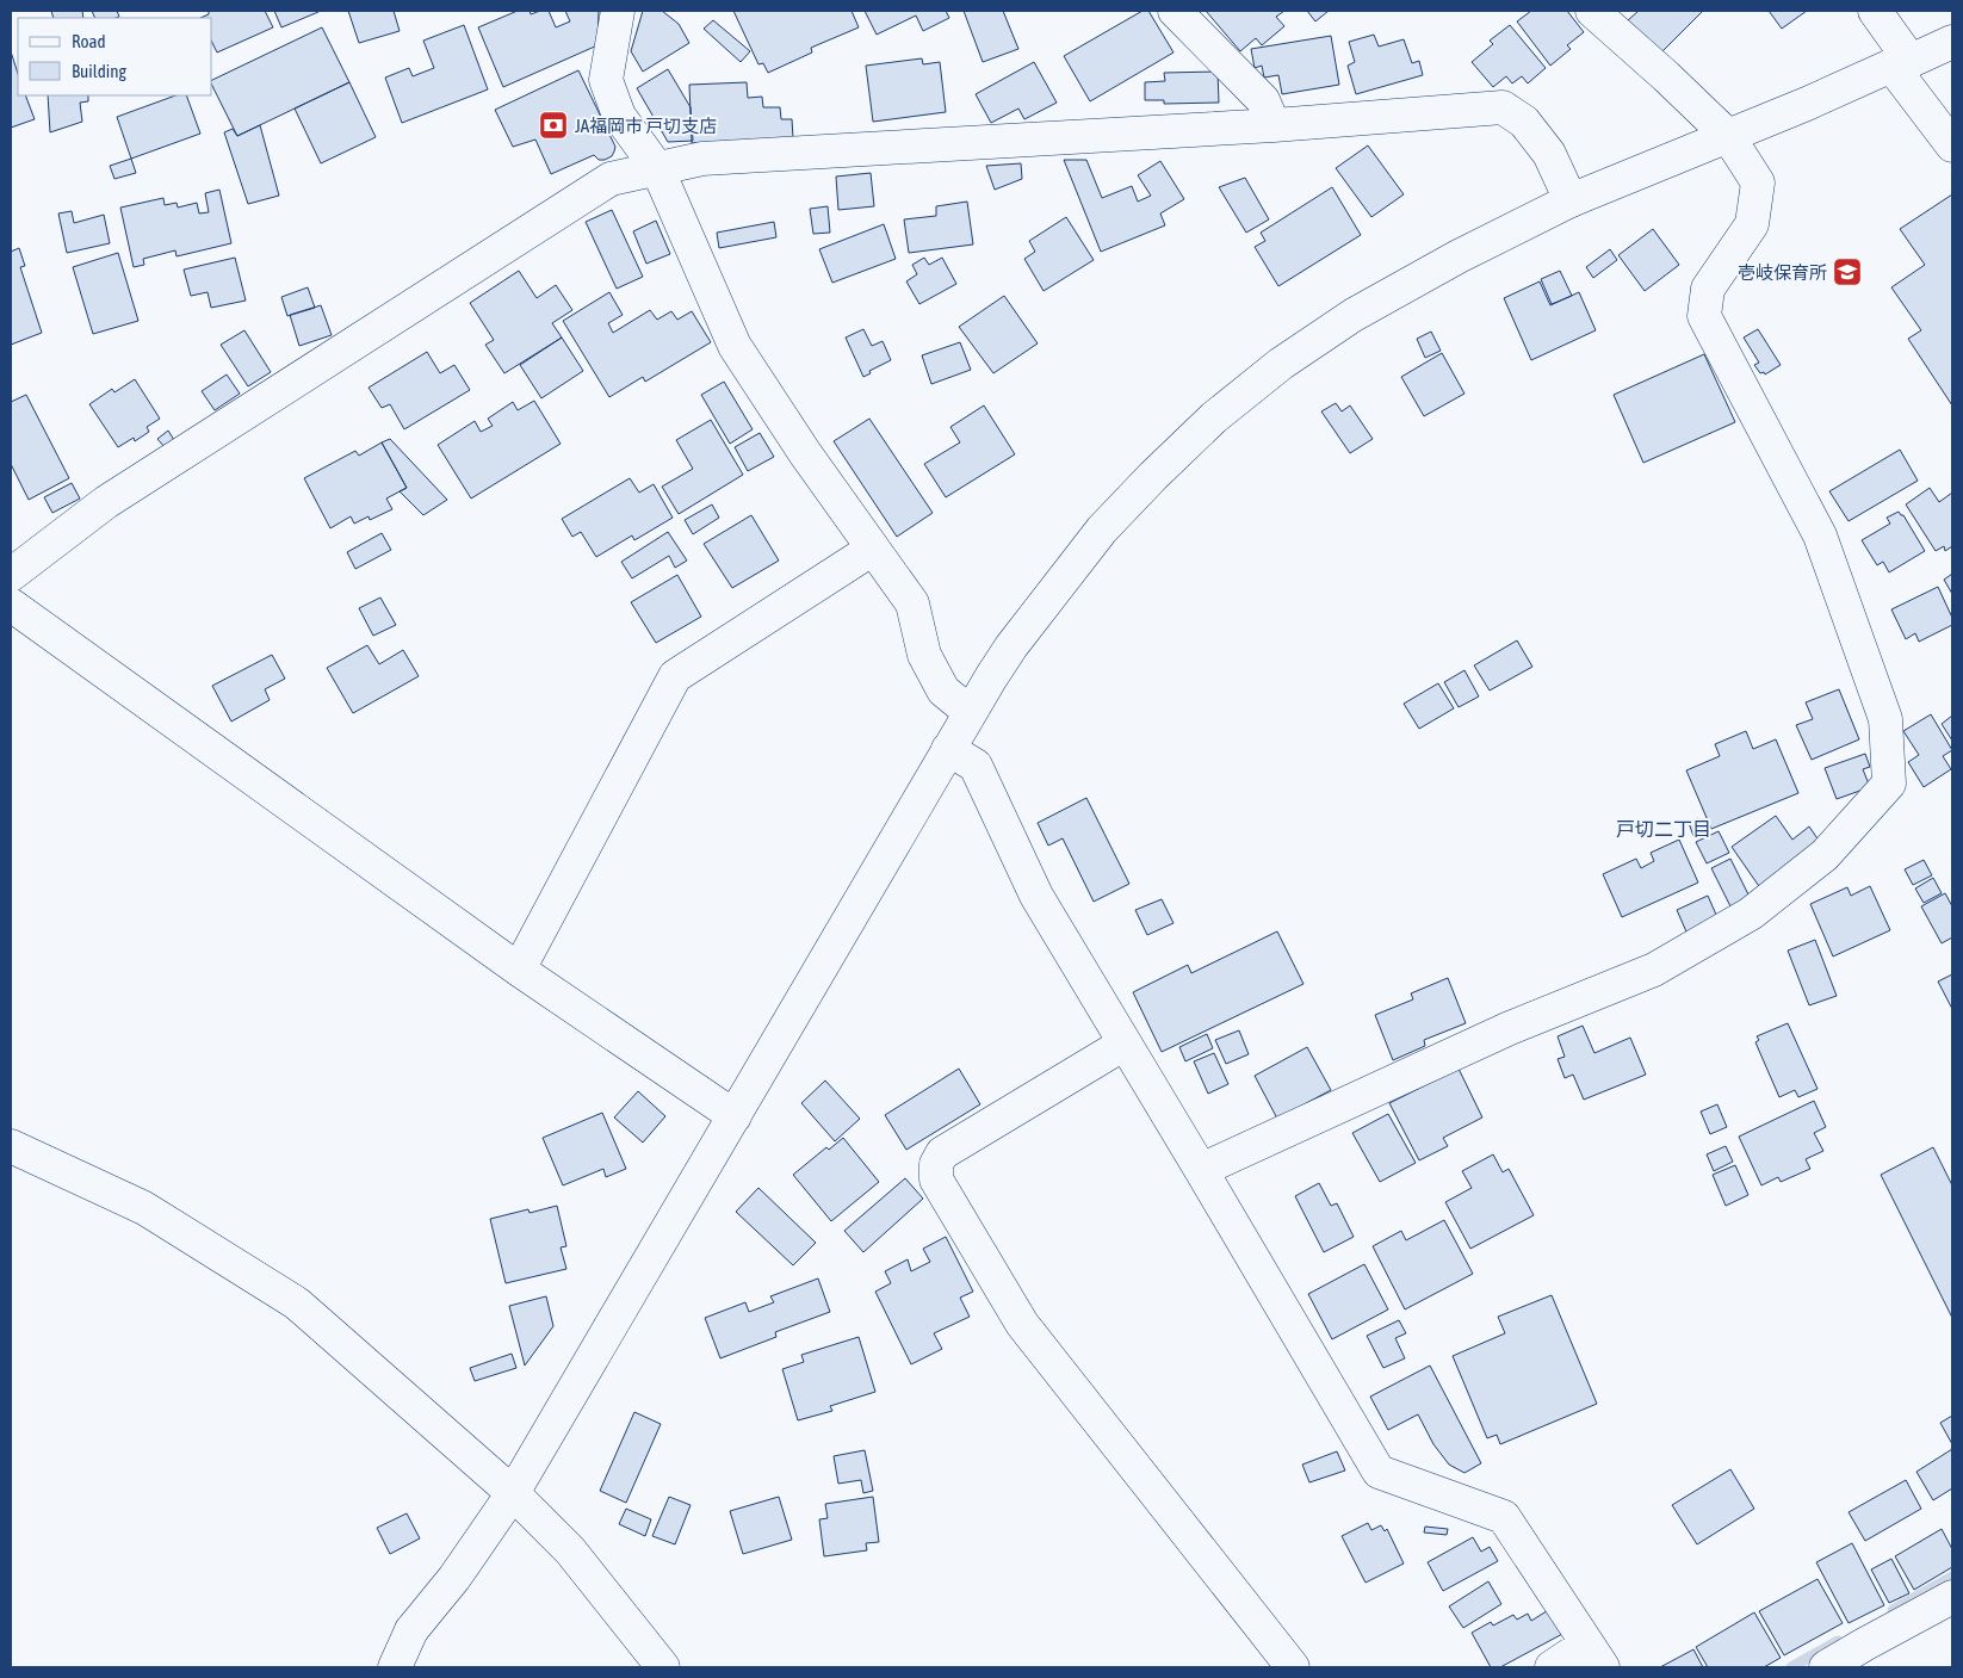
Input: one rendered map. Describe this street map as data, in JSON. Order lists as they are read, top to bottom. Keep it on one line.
{"districts":["戸切二丁目"],"places":{"bank":["JA福岡市 戸切支店"],"school or university":["壱岐保育所"]},"legend":["Road","Building"]}
